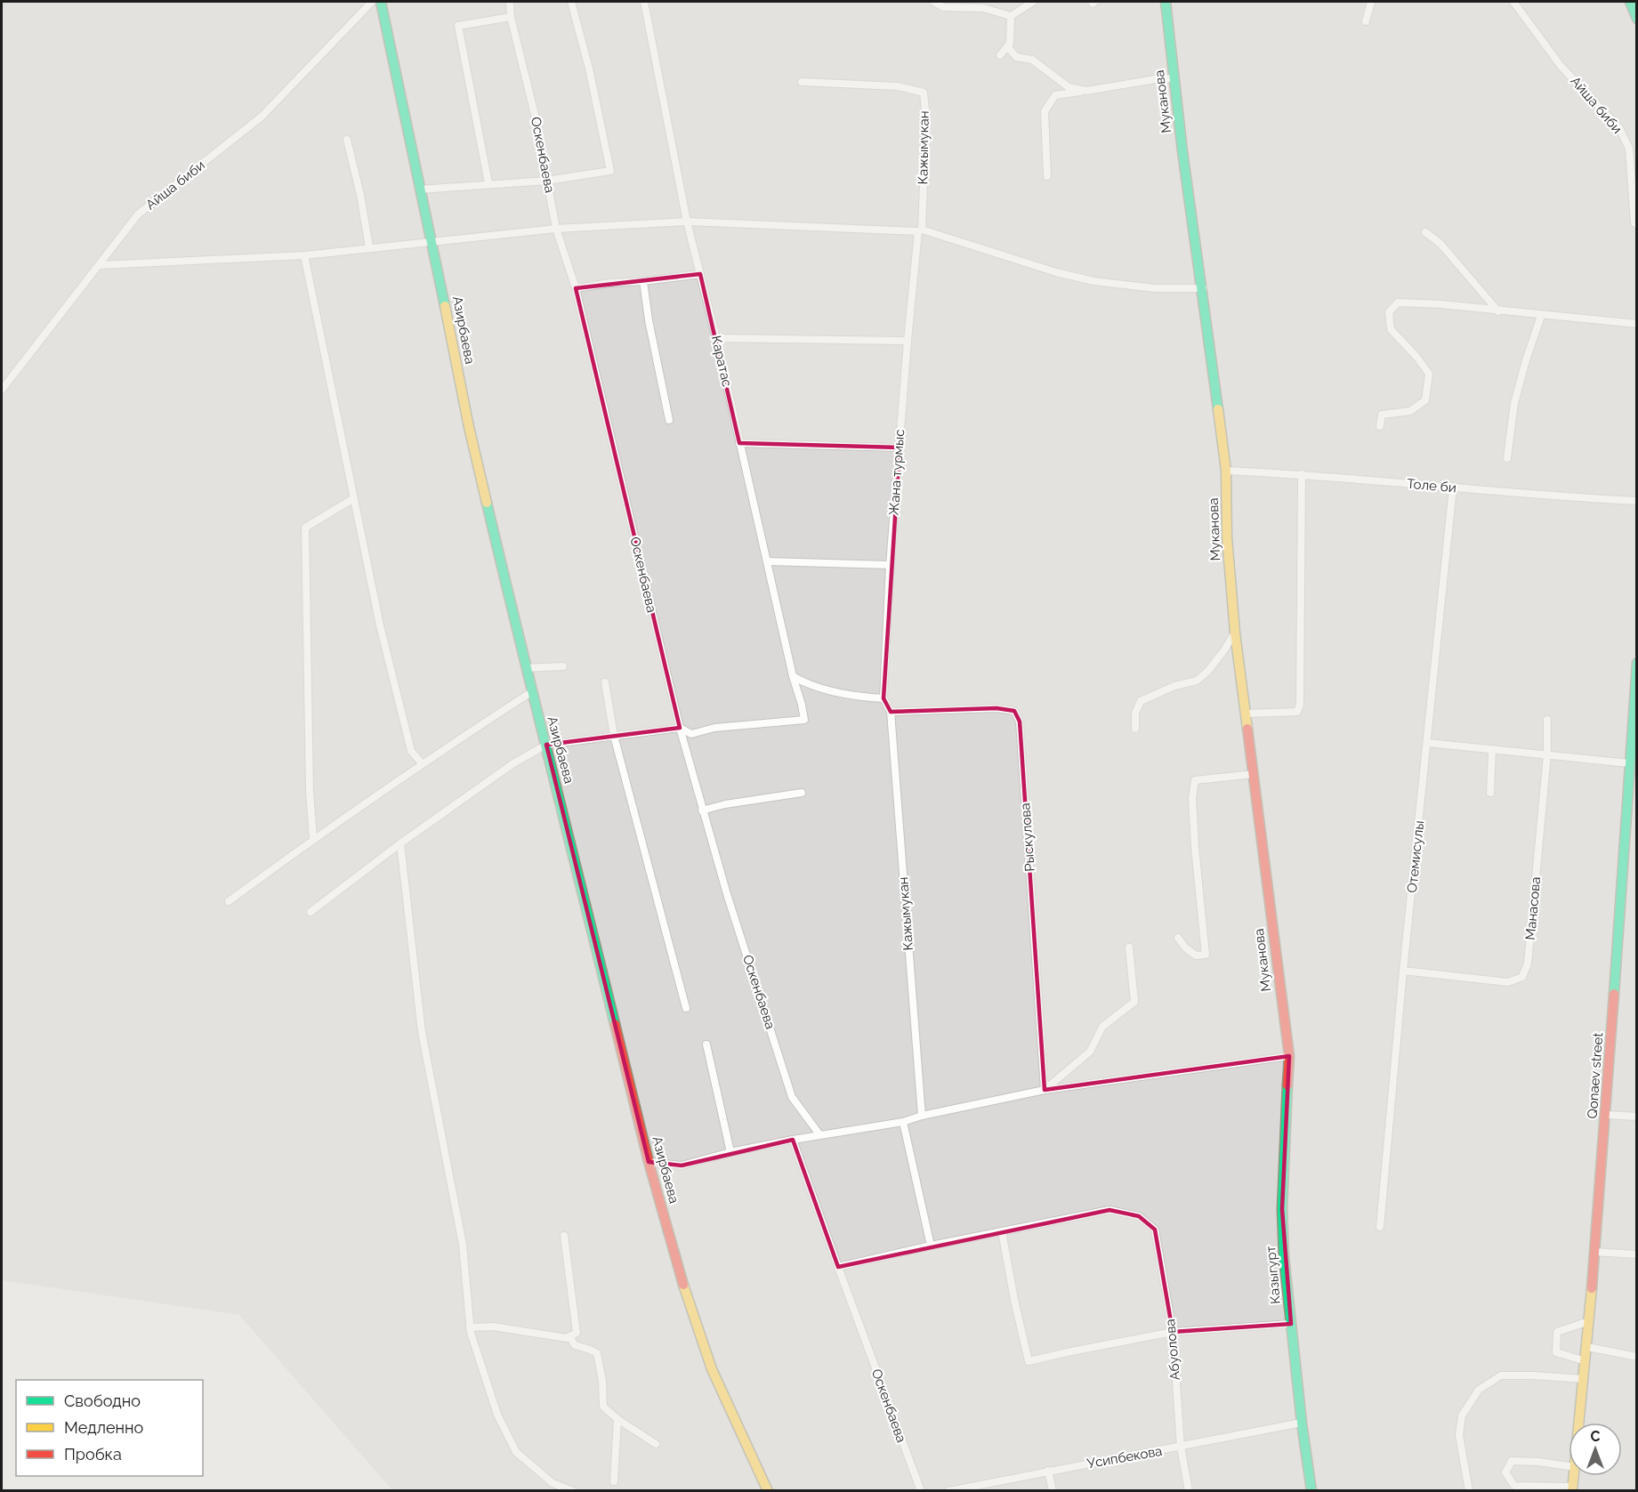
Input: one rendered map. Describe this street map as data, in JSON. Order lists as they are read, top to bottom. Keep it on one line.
{"streets":{"street":["Муканова","Айша биби","Кажымукан","Оскенбаева","Азирбаева","Каратас","Жана турмыс","Толе би","Рыскулова","Отемисулы","Манасова","Qonaev street","Казыгурт","Абуолова","Усипбекова"]},"crossings":[["Муканова","Толе би"],["Муканова","Казыгурт"],["Кажымукан","Жана турмыс"],["Кажымукан","Рыскулова"],["Оскенбаева","Каратас"],["Толе би","Отемисулы"],["Отемисулы","Манасова"],["Казыгурт","Усипбекова"],["Абуолова","Усипбекова"]],"legend":["Свободно","Медленно","Пробка"],"north":"top"}
